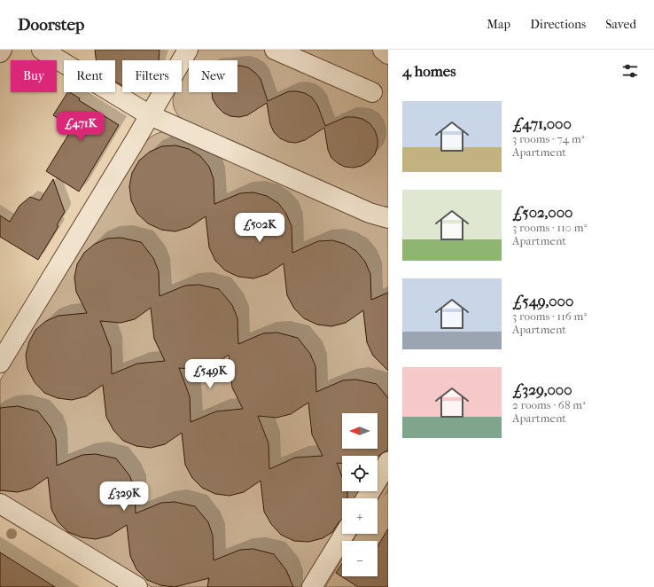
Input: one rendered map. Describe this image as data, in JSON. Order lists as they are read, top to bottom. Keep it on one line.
{"north":"left","page":{"header":"Doorstep","nav":["Map","Directions","Saved"],"heading":"4 homes","chip":["Buy","Rent","Filters","New"],"list":[{"name":"£471,000","note":"3 rooms · 74 m² · Apartment"},{"name":"£502,000","note":"3 rooms · 110 m² · Apartment"},{"name":"£549,000","note":"3 rooms · 116 m² · Apartment"},{"name":"£329,000","note":"2 rooms · 68 m² · Apartment"}],"price":["£471K","£502K","£549K","£329K"],"map_buttons":["+","−"]}}
